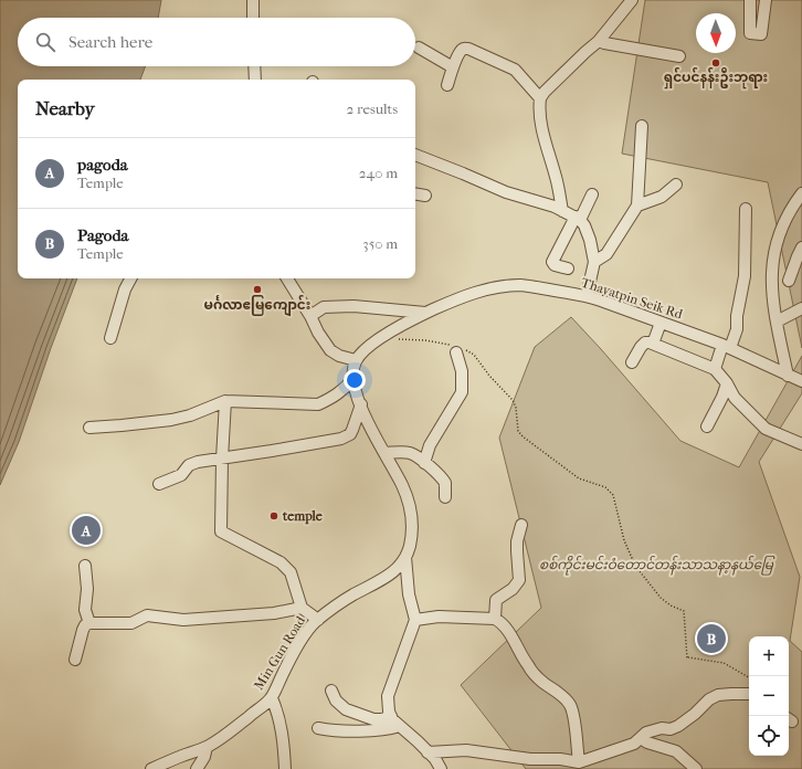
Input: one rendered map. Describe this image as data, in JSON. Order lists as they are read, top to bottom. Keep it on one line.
{"streets":{"street":["Thayatpin Seik Rd","Min Gun Road"]},"crossings":[["Thayatpin Seik Rd","Min Gun Road"]],"parks":["စစ်ကိုင်းမင်းဝံတောင်တန်းသာသနာ့နယ်မြေ"],"places":["ရှင်ပင်နန်းဦးဘုရား","မင်္ဂလာဧမြကျောင်း","temple"],"north":"bottom","page":{"search":"Search here","heading":["Nearby","2 results"],"list":[{"mark":"A","name":"pagoda","note":"Temple","value":"240 m"},{"mark":"B","name":"Pagoda","note":"Temple","value":"350 m"}],"pins":["A","B"],"map_buttons":["+","−"]}}
